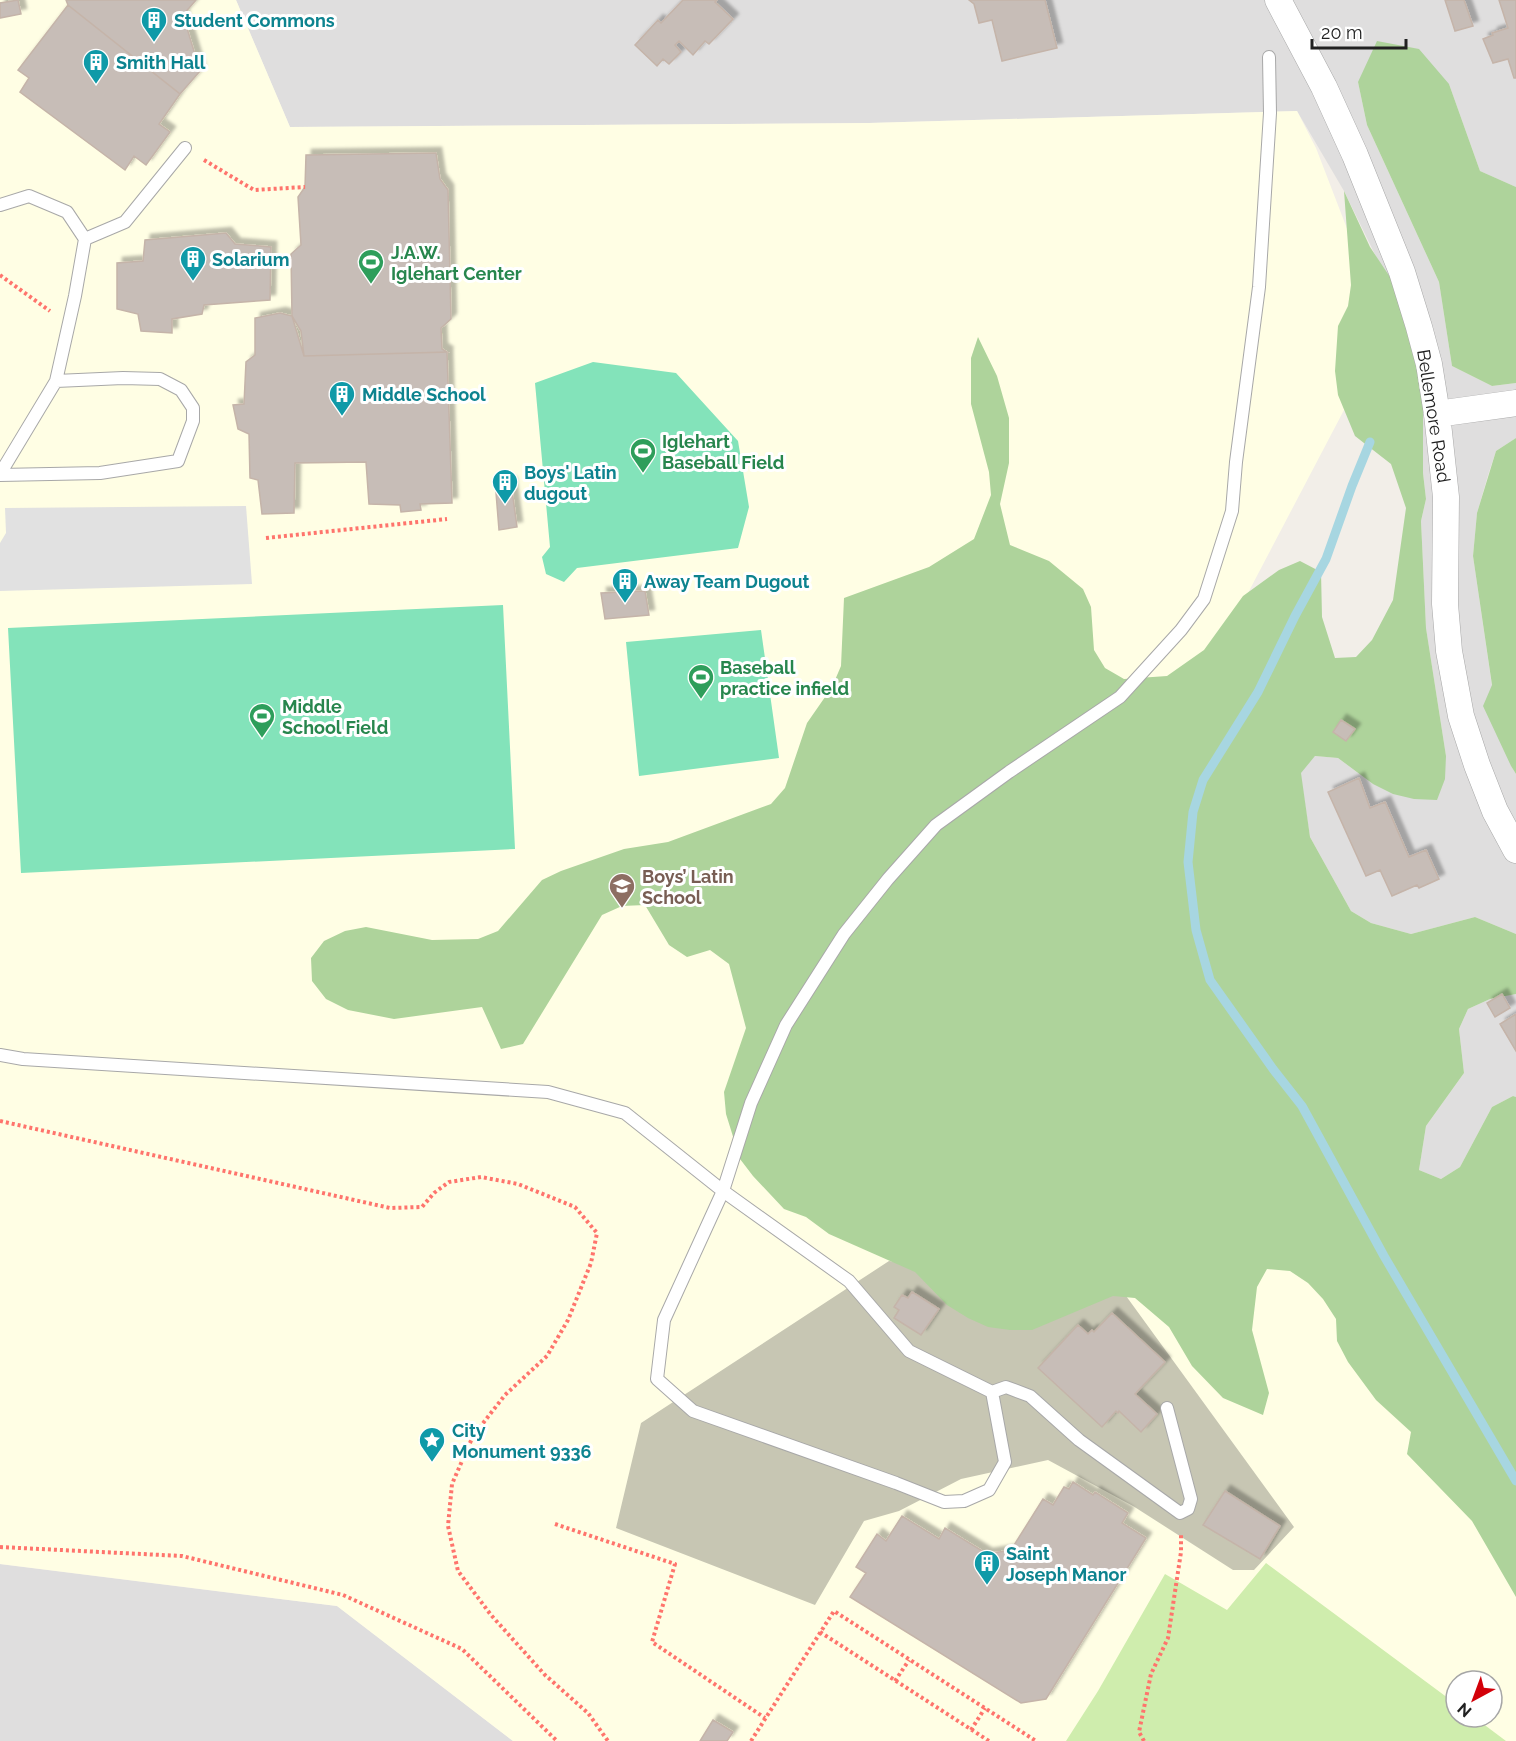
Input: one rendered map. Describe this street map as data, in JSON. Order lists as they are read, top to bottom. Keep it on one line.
{"streets":{"street":["Bellemore Road"]},"places":{"building":["Student Commons","Smith Hall","Solarium","Middle School","Boys' Latin dugout","Away Team Dugout","Saint Joseph Manor"],"sports":["J.A.W. Iglehart Center","Iglehart Baseball Field","Baseball practice infield","Middle School Field"],"school or university":["Boys’ Latin School"],"place":["City Monument 9336"]},"scale_bar":"20 m","north":"bottom left"}
